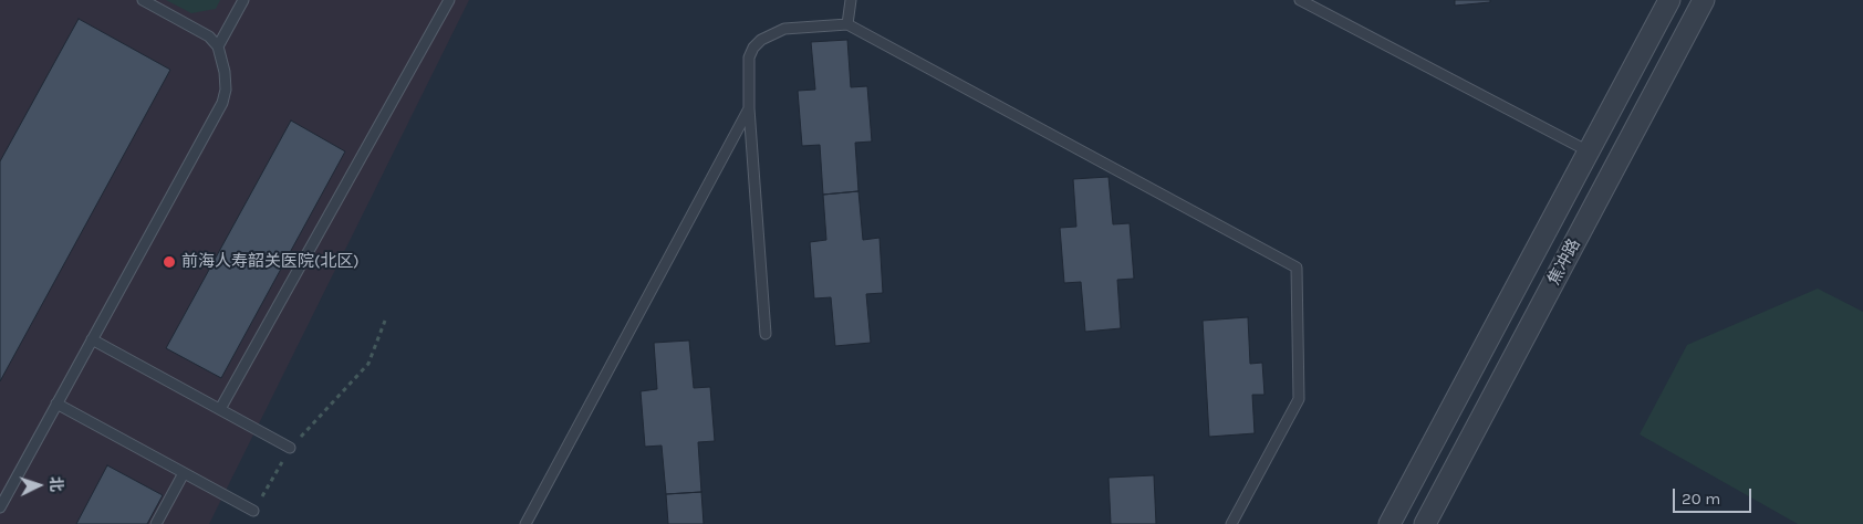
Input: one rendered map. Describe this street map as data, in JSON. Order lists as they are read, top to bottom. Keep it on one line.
{"streets":{"street":["焦冲路"]},"places":["前海人寿韶关医院(北区)"],"scale_bar":"20 m","north":"right"}
